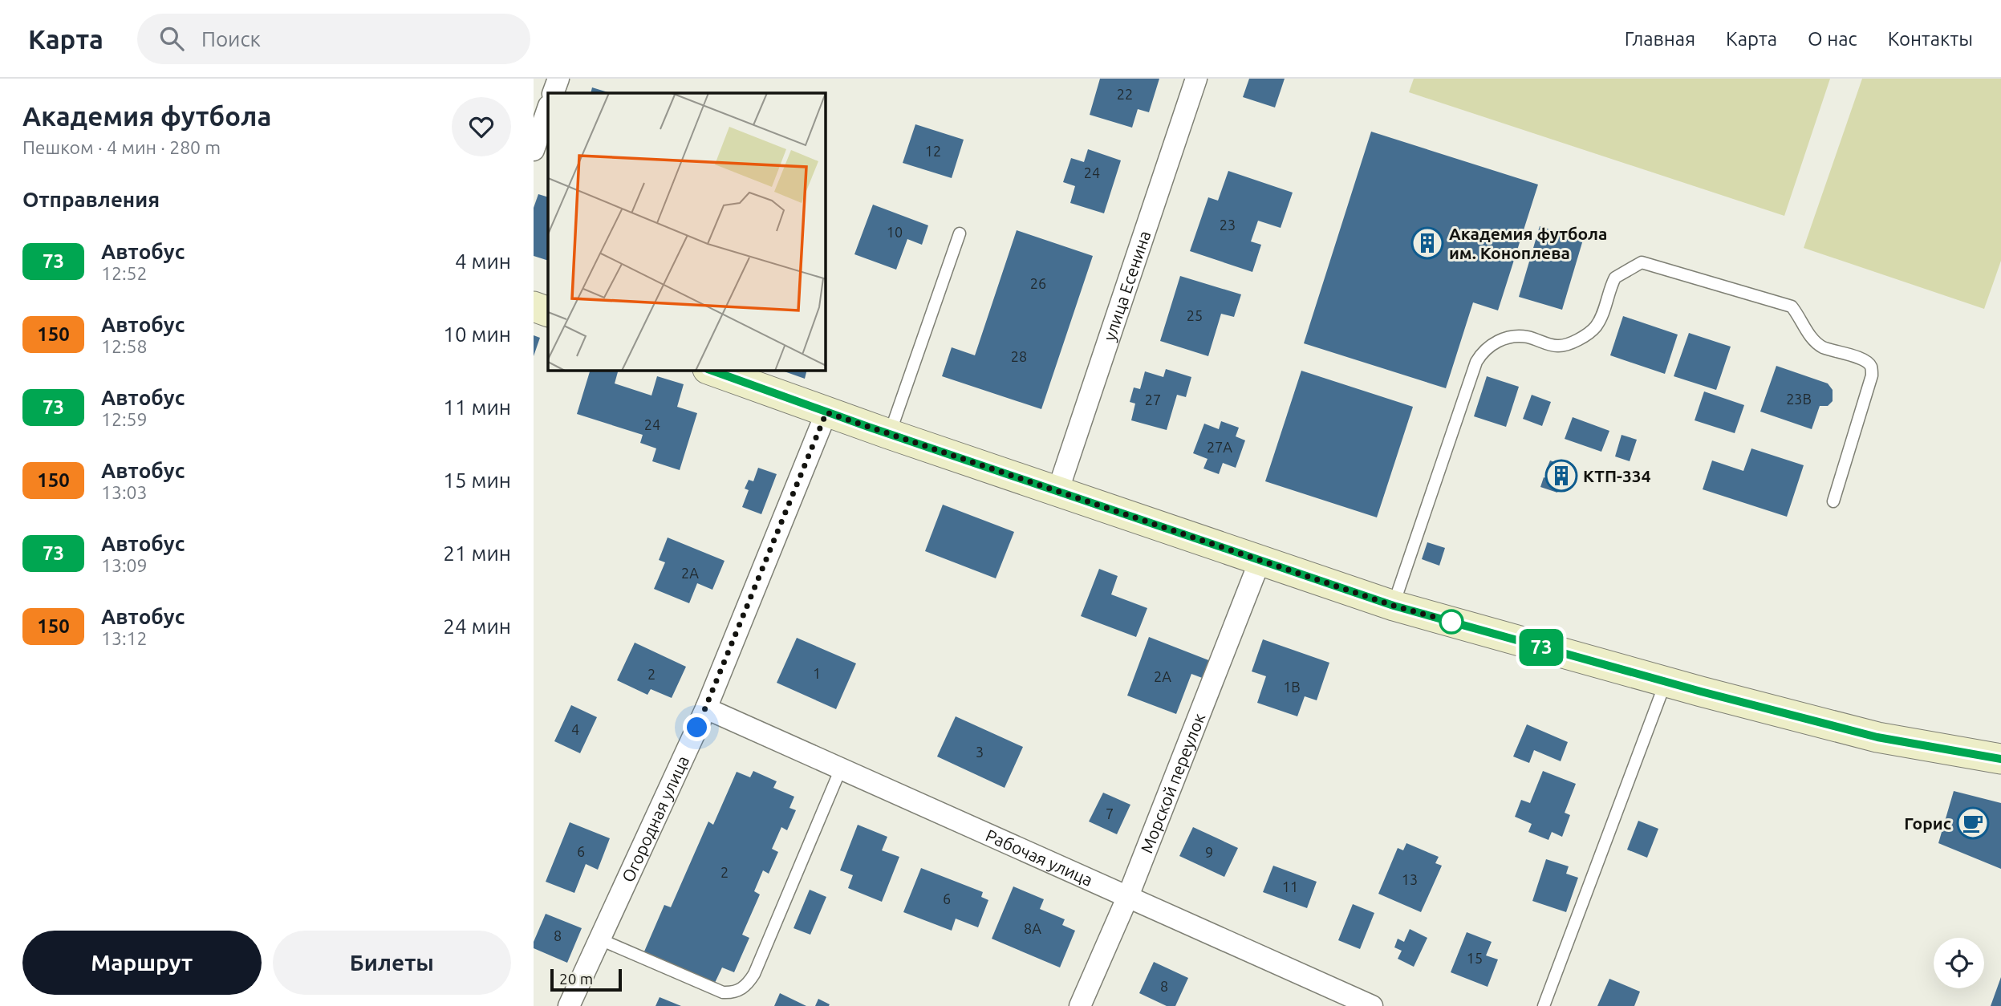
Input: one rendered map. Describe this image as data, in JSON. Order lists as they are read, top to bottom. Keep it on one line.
{"streets":{"street":["улица Есенина","Морской переулок","Огородная улица","Рабочая улица"]},"crossings":[["Морской переулок","Рабочая улица"],["Огородная улица","Рабочая улица"]],"places":{"building":["Академия футбола им. Коноплева","КТП-334"],"cafe":["Горис"]},"lines":["bus line 73"],"house_numbers":["22","12","24","23","10","26","25","28","23В","27","24","27А","2А","1","2","2А","1В","4","3","7","6","9","2","13","11","6","8А","8","15","8"],"scale_bar":"20 m","page":{"header":"Карта","search":"Поиск","nav":["Главная","Карта","О нас","Контакты"],"heading":[["Академия футбола","Пешком · 4 мин · 280 m"],"Отправления"],"on_map":"73","list":[{"mark":"73","name":"Автобус","note":"12:52","value":"4 мин"},{"mark":"150","name":"Автобус","note":"12:58","value":"10 мин"},{"mark":"73","name":"Автобус","note":"12:59","value":"11 мин"},{"mark":"150","name":"Автобус","note":"13:03","value":"15 мин"},{"mark":"73","name":"Автобус","note":"13:09","value":"21 мин"},{"mark":"150","name":"Автобус","note":"13:12","value":"24 мин"}],"buttons":["Маршрут","Билеты"],"scale":"20 m"}}
